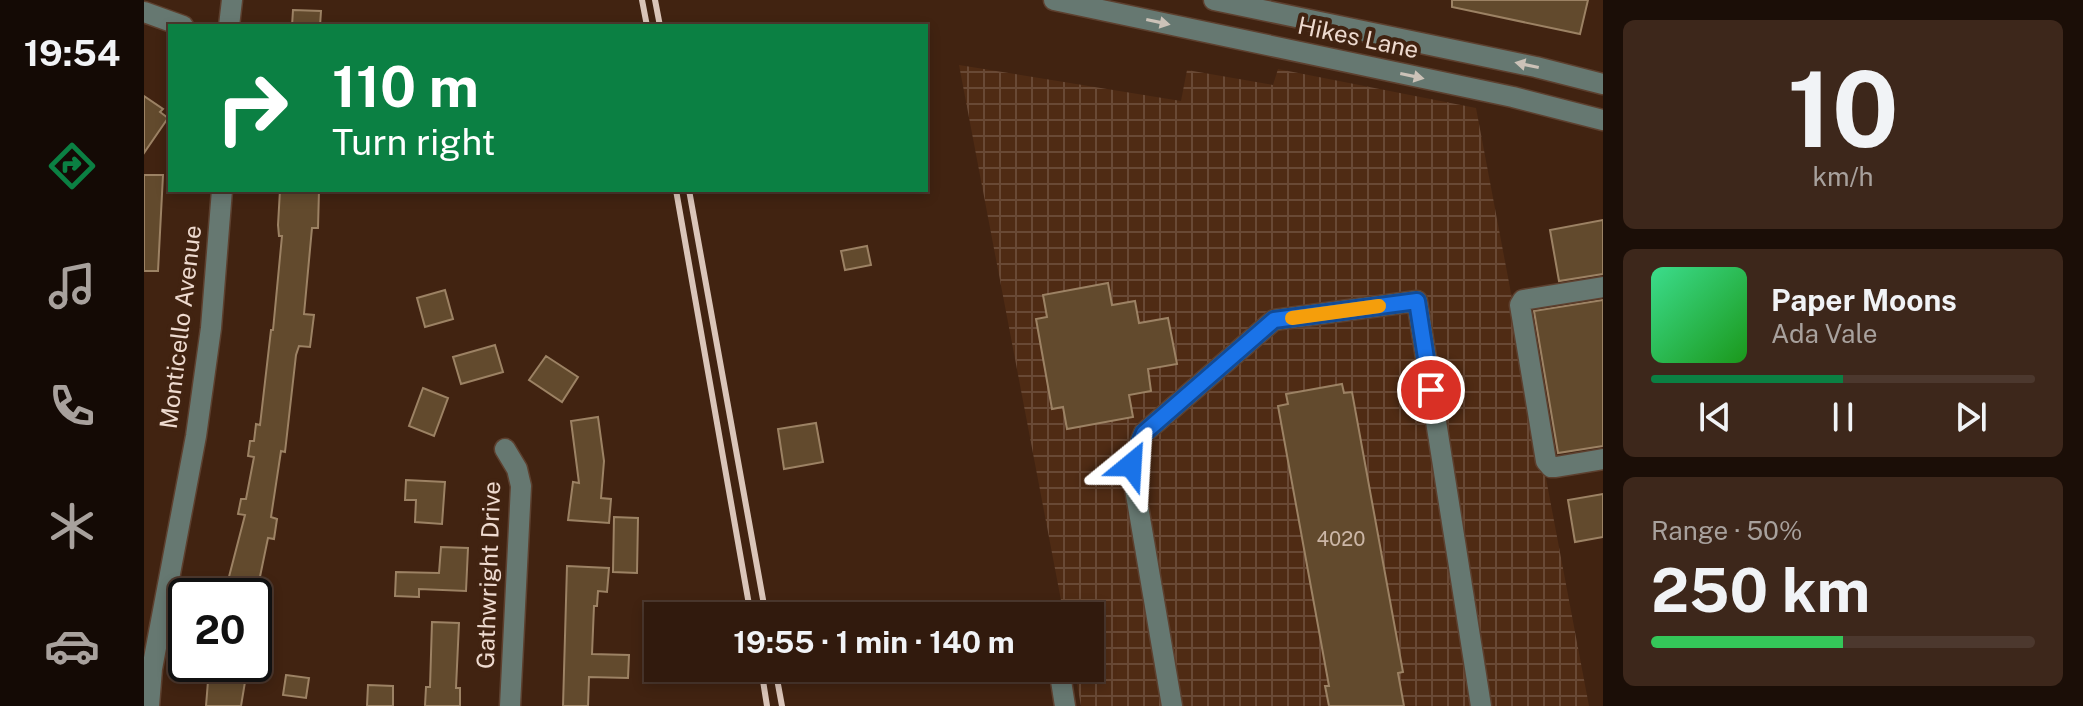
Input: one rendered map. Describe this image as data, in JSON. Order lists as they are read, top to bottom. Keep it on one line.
{"streets":{"street":["Hikes Lane","Monticello Avenue","Gathwright Drive"]},"house_numbers":["4020"],"page":{"tabs":"19:54","tile":[["10","km/h"],["Range · 50%","250 km"]],"turn":["110 m","Turn right"],"song":["Paper Moons","Ada Vale"],"limit":"20","trip":"19:55 · 1 min · 140 m"}}
